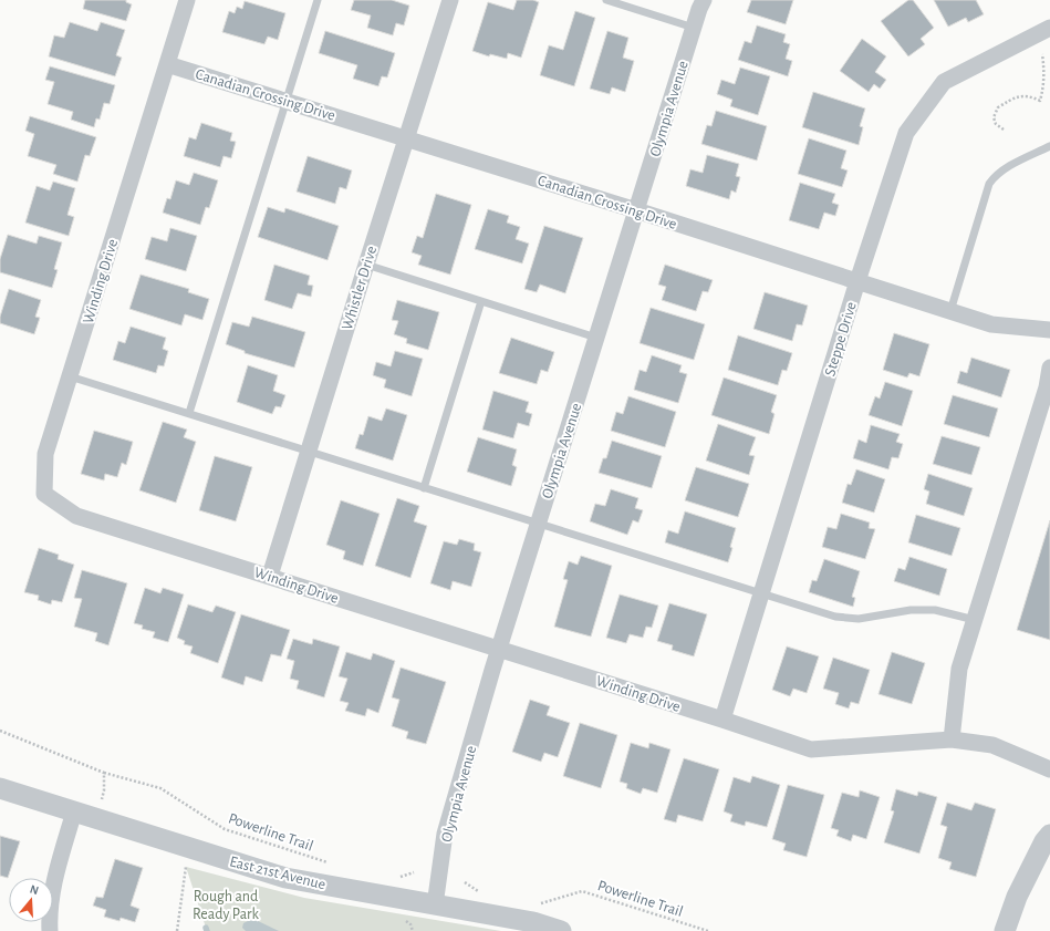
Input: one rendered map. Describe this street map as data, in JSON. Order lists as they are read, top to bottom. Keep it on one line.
{"streets":{"street":["Canadian Crossing Drive","Olympia Avenue","Winding Drive","Whistler Drive","Steppe Drive","East 21st Avenue"],"path":["Powerline Trail"]},"crossings":[["Canadian Crossing Drive","Olympia Avenue"],["Canadian Crossing Drive","Winding Drive"],["Canadian Crossing Drive","Whistler Drive"],["Canadian Crossing Drive","Steppe Drive"],["Olympia Avenue","Winding Drive"],["Olympia Avenue","East 21st Avenue"],["Winding Drive","Whistler Drive"],["Winding Drive","Steppe Drive"]],"parks":["Rough and Ready Park"],"north":"top"}
